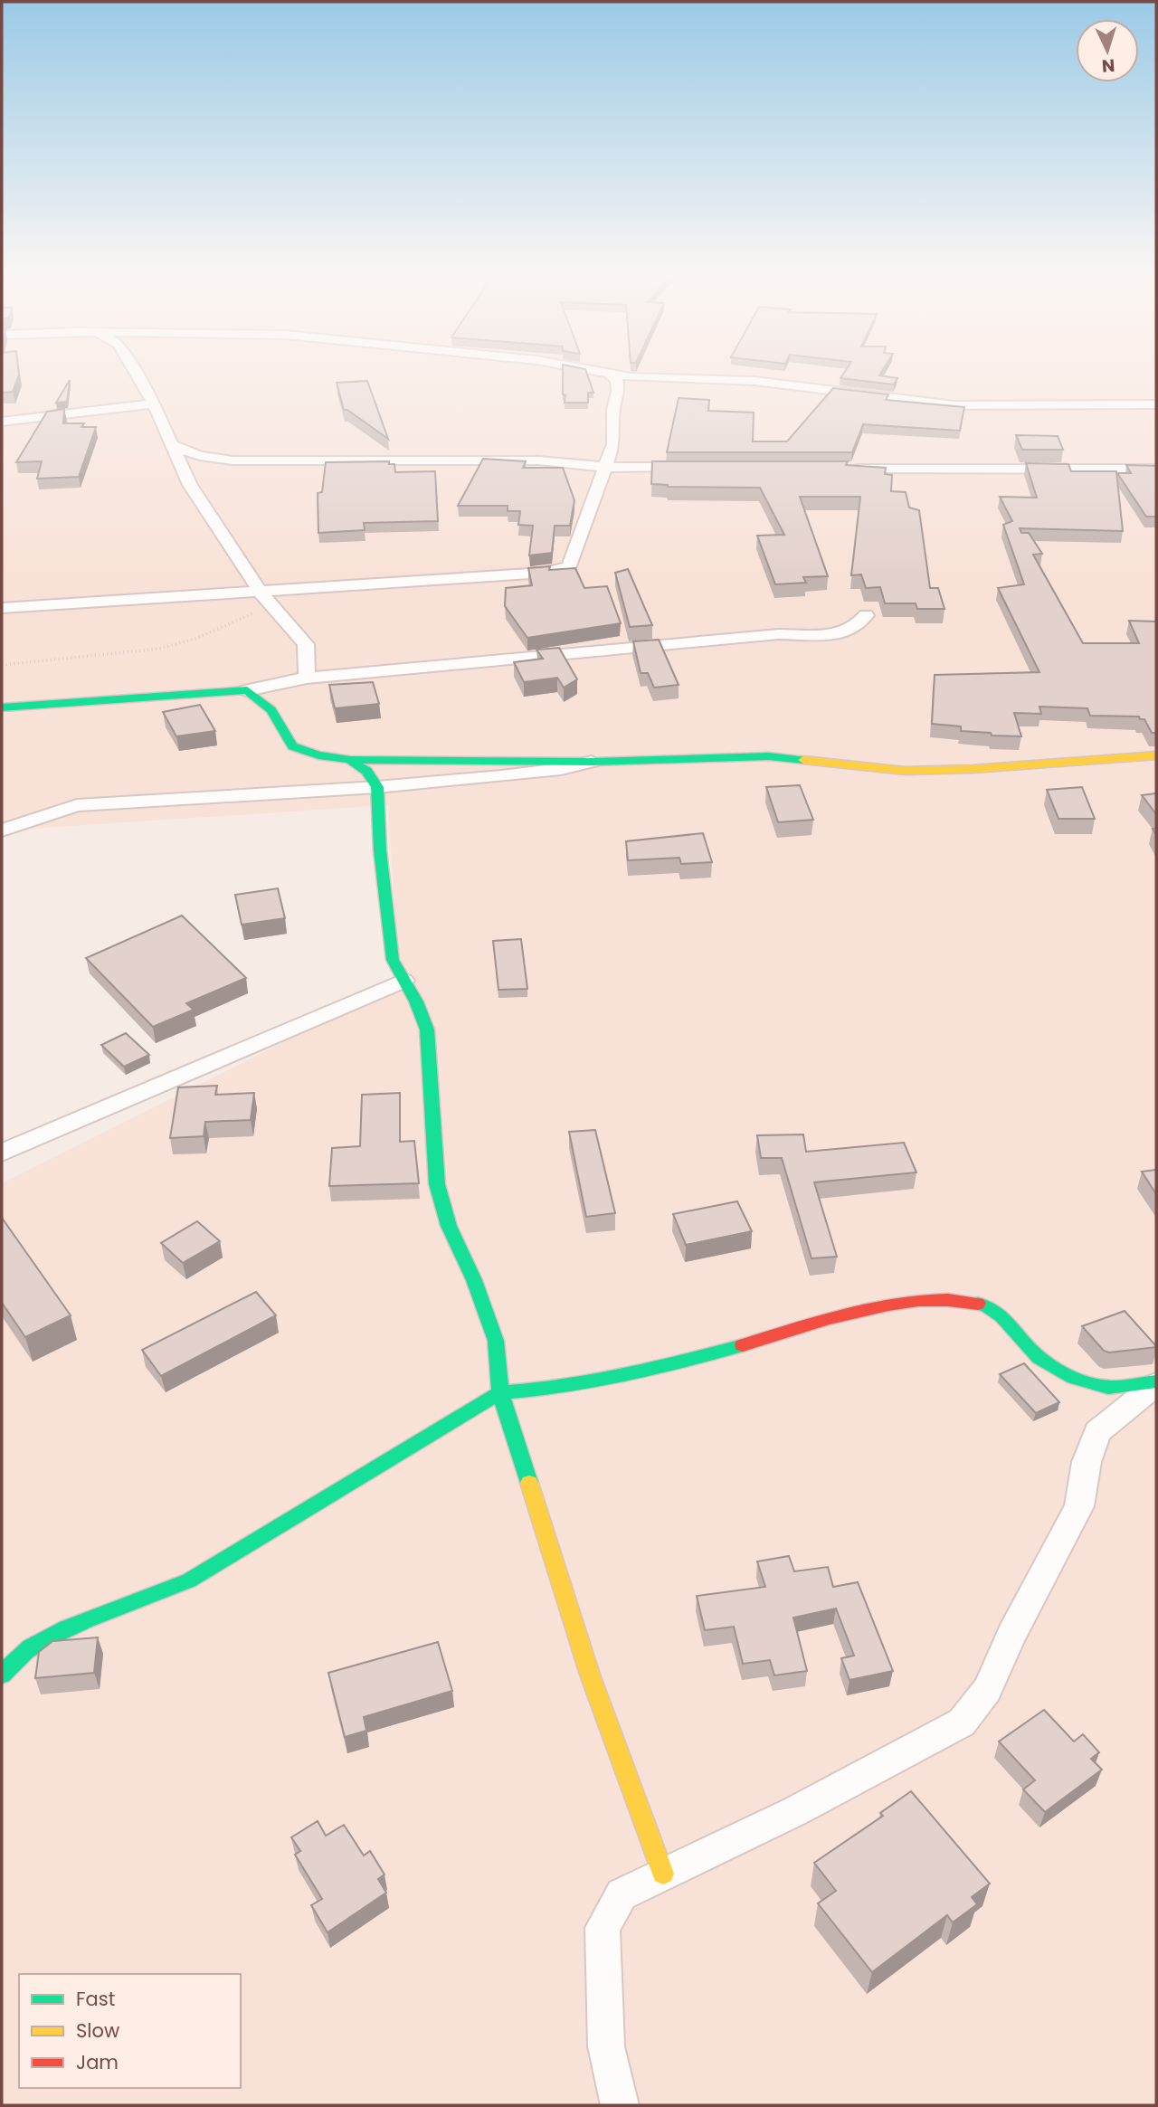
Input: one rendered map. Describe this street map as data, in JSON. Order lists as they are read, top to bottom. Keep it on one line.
{"legend":["Fast","Slow","Jam"],"north":"bottom"}
